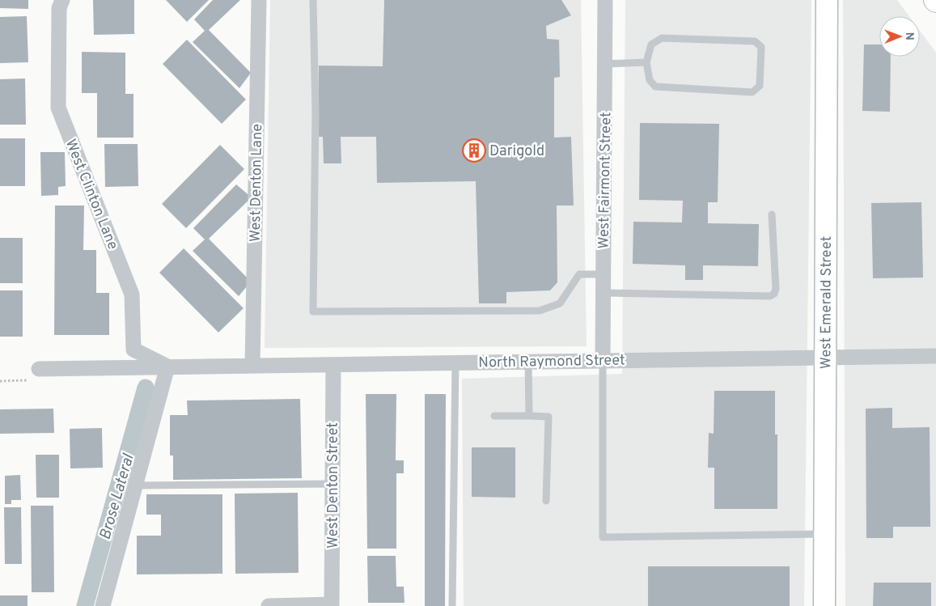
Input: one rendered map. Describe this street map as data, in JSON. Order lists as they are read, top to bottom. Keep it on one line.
{"streets":{"main road":["West Emerald Street"],"street":["West Fairmont Street","West Denton Lane","West Clinton Lane","North Raymond Street","West Denton Street"]},"crossings":[["West Fairmont Street","North Raymond Street"],["West Denton Lane","North Raymond Street"],["West Clinton Lane","North Raymond Street"],["West Emerald Street","North Raymond Street"],["North Raymond Street","West Denton Street"]],"water":["Brose Lateral"],"places":{"building":["Darigold"]},"north":"right"}
